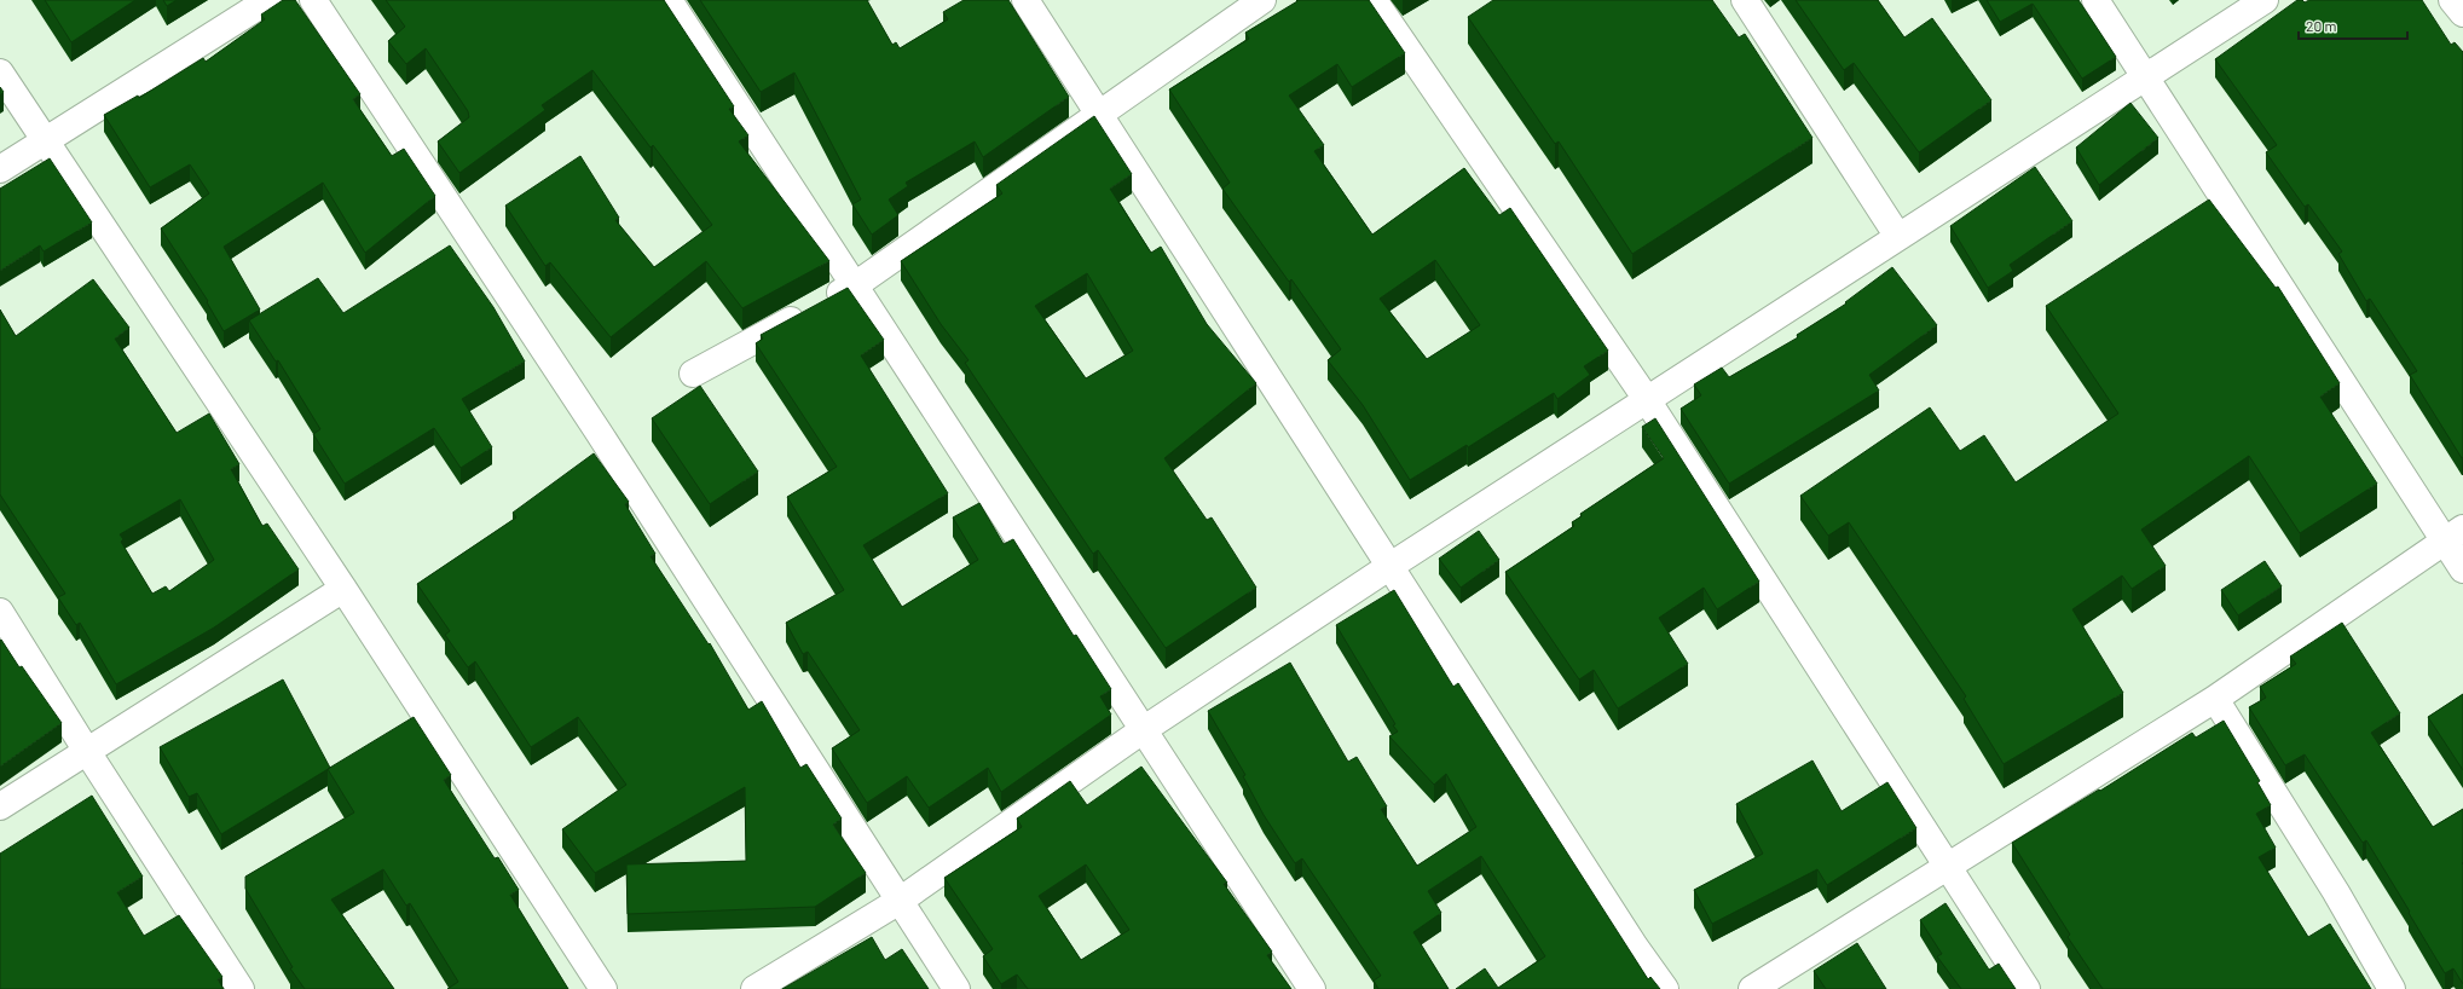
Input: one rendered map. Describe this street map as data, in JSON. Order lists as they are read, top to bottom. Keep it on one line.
{"scale_bar":"20 m"}
